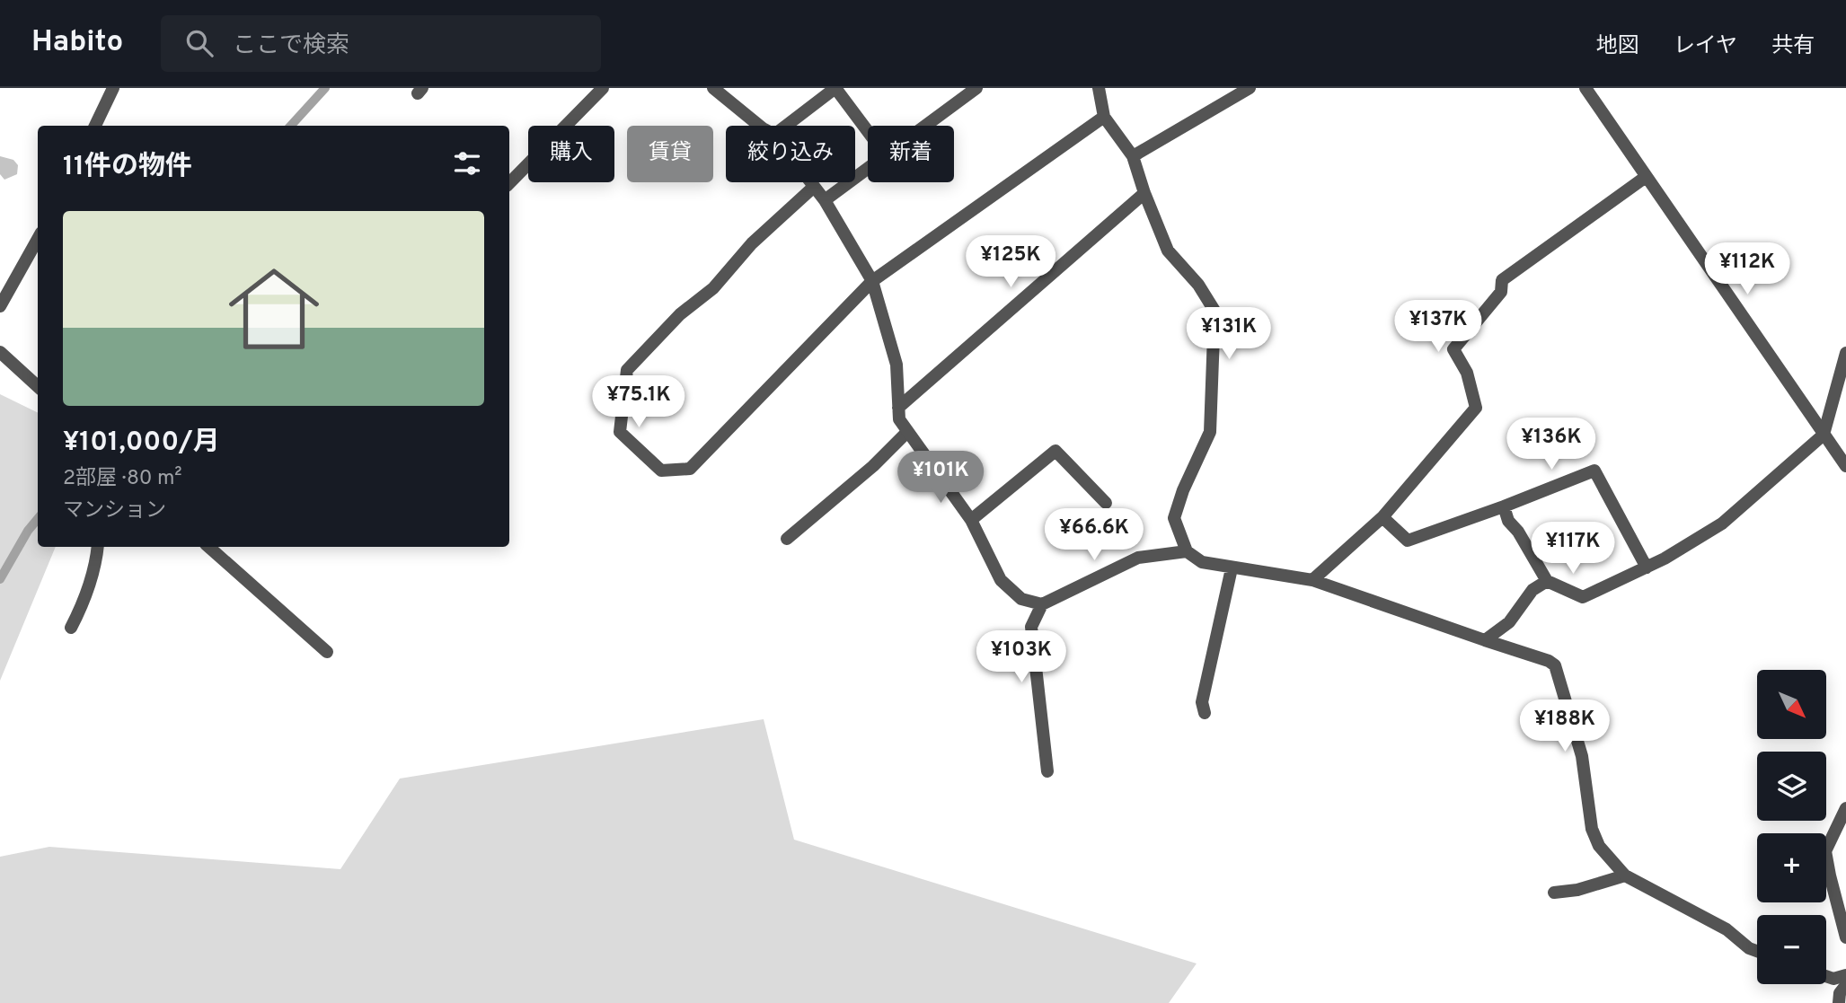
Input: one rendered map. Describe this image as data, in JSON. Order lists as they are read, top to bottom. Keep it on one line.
{"north":"bottom right","page":{"header":"Habito","search":"ここで検索","nav":["地図","レイヤ","共有"],"chip":["購入","賃貸","絞り込み","新着"],"heading":"11件の物件","list":[{"name":"¥101,000/月","note":"2部屋 · 80 m² · マンション"}],"price":["¥125K","¥112K","¥137K","¥131K","¥75.1K","¥136K","¥101K","¥66.6K","¥117K","¥103K","¥188K"],"map_buttons":["+","−"]}}
